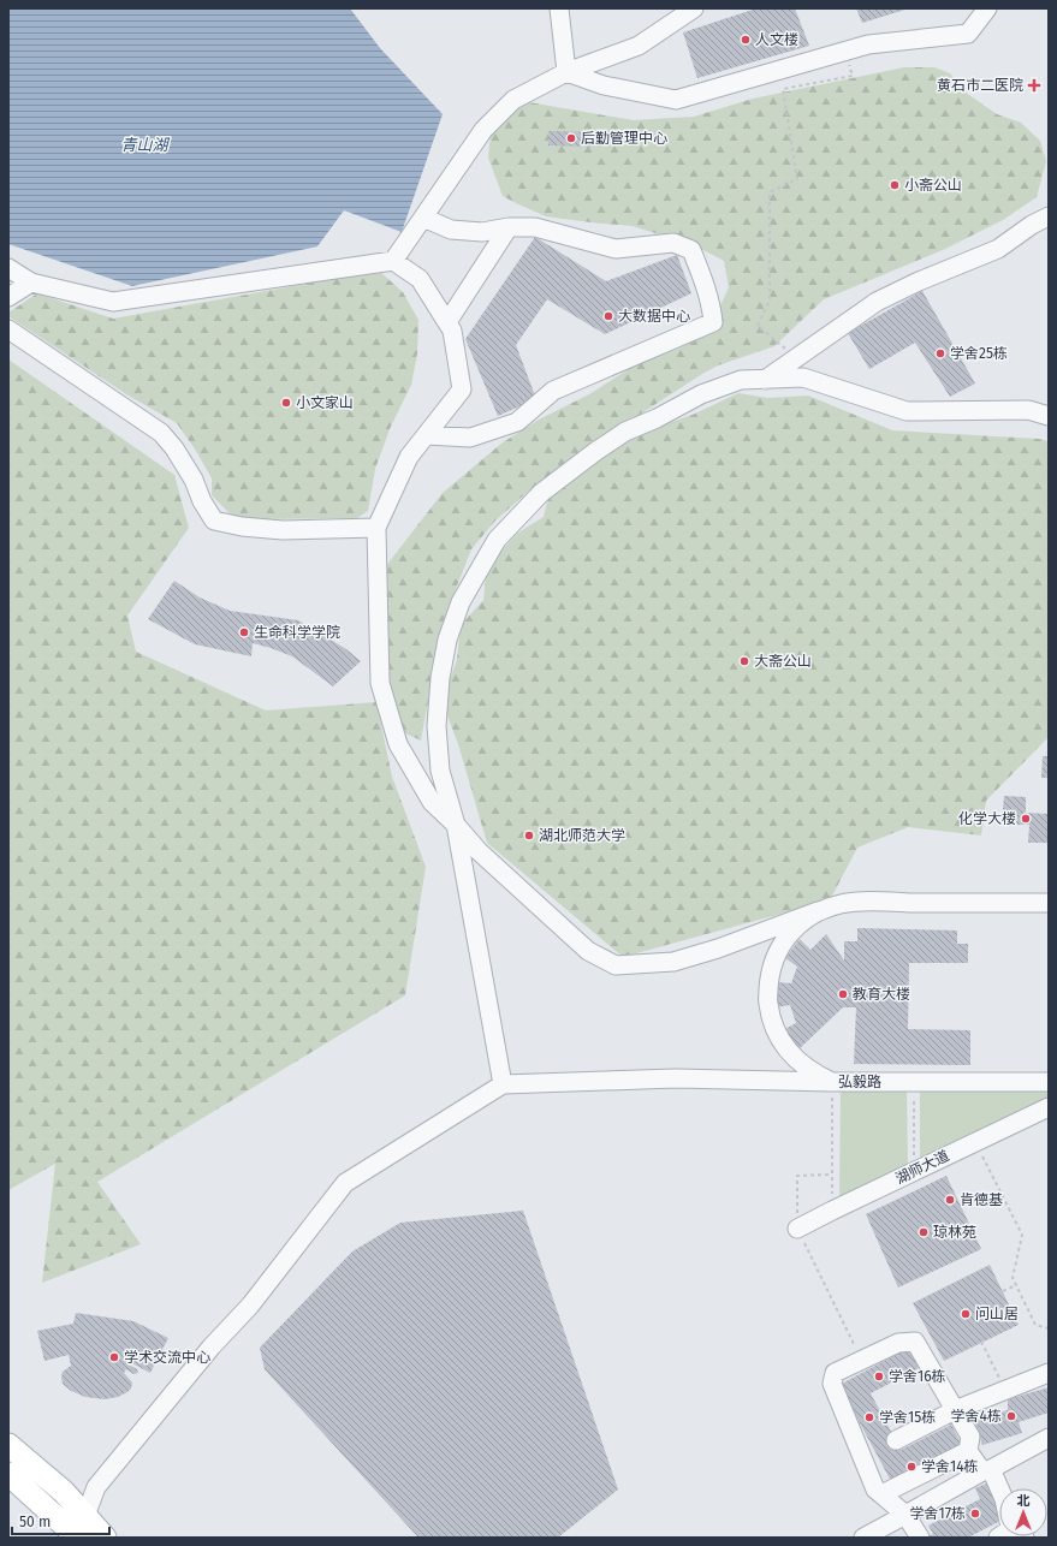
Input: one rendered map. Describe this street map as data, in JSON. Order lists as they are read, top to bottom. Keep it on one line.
{"streets":{"street":["弘毅路","湖师大道"]},"water":["青山湖"],"places":{"other":["人文楼","后勤管理中心","小斋公山","大数据中心","学舍25栋","小文家山","生命科学学院","大斋公山","化学大楼","湖北师范大学","教育大楼","肯德基","琼林苑","问山居","学术交流中心","学舍16栋","学舍4栋","学舍15栋","学舍14栋","学舍17栋"],"health":["黄石市二医院"]},"scale_bar":"50 m","north":"top"}
